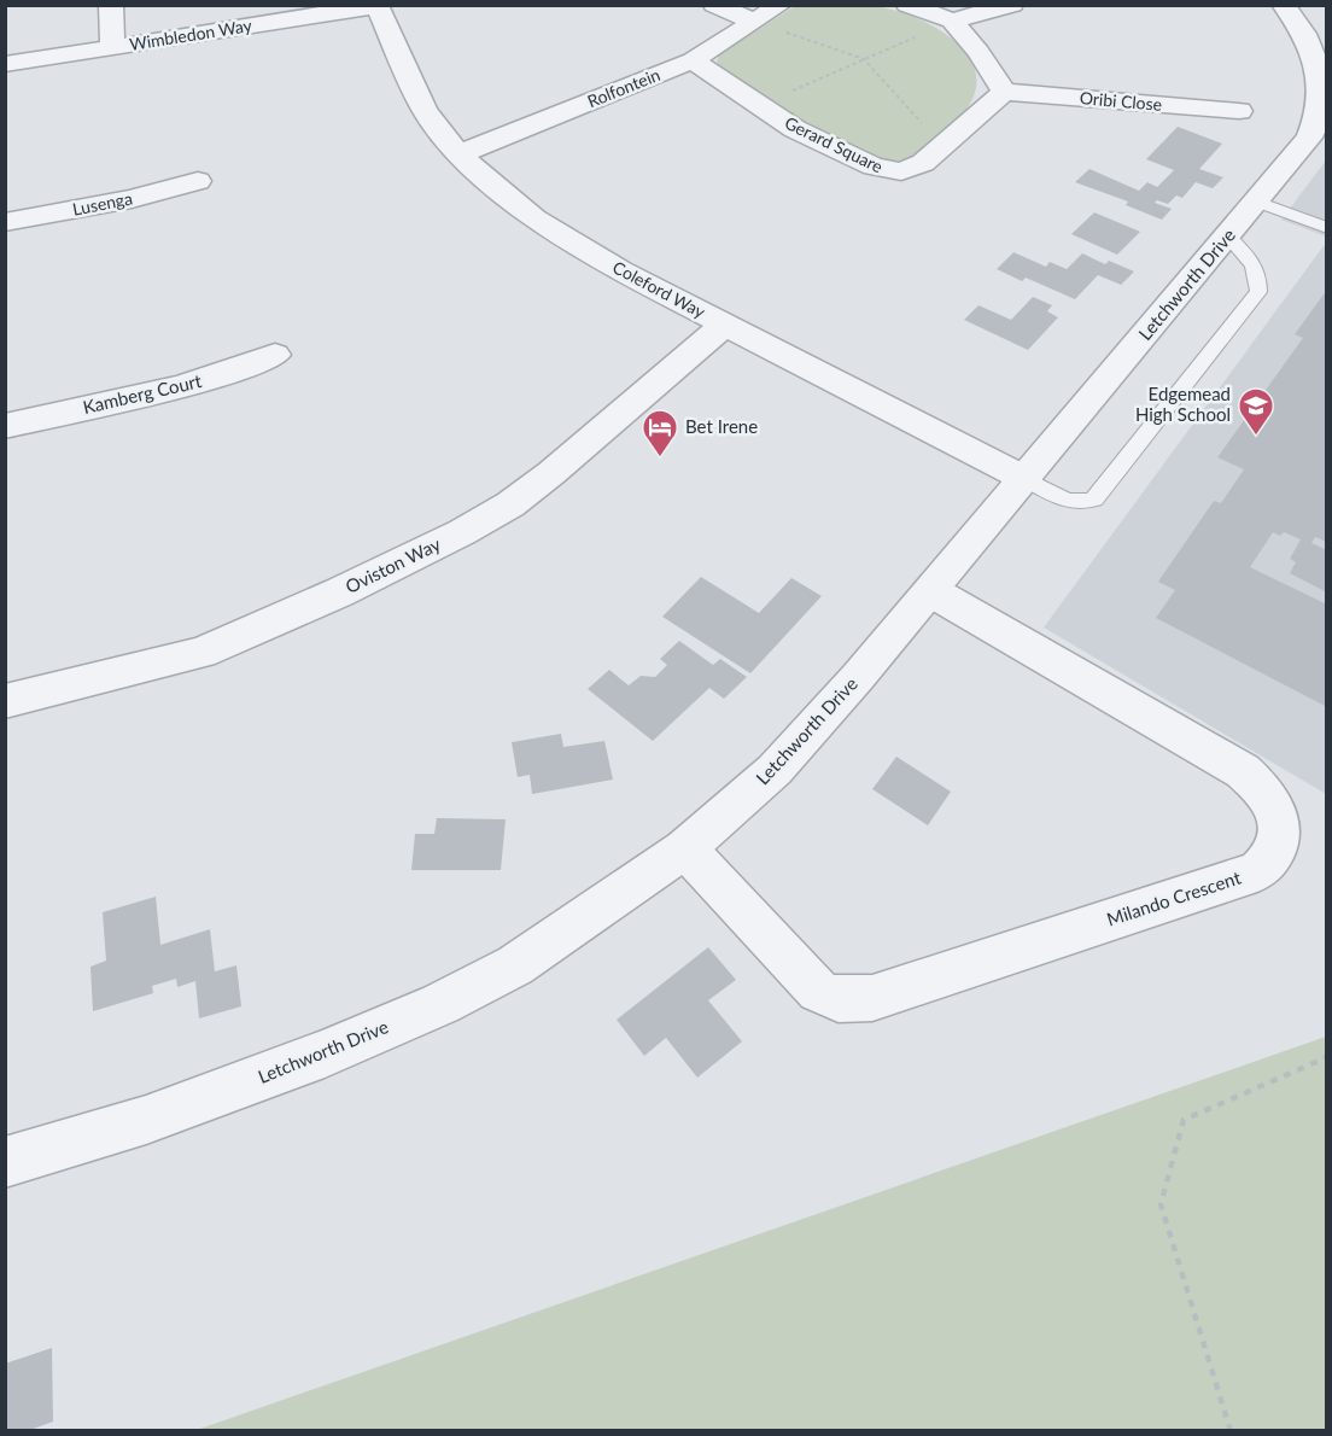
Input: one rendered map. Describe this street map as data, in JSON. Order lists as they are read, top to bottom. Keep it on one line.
{"streets":{"street":["Wimbledon Way","Rolfontein","Oribi Close","Gerard Square","Lusenga","Letchworth Drive","Coleford Way","Kamberg Court","Oviston Way","Milando Crescent"]},"crossings":[["Wimbledon Way","Coleford Way"],["Rolfontein","Gerard Square"],["Rolfontein","Coleford Way"],["Oribi Close","Gerard Square"],["Letchworth Drive","Coleford Way"],["Letchworth Drive","Milando Crescent"],["Coleford Way","Oviston Way"]],"places":{"school or university":["Edgemead High School"],"hotel":["Bet Irene"]}}
